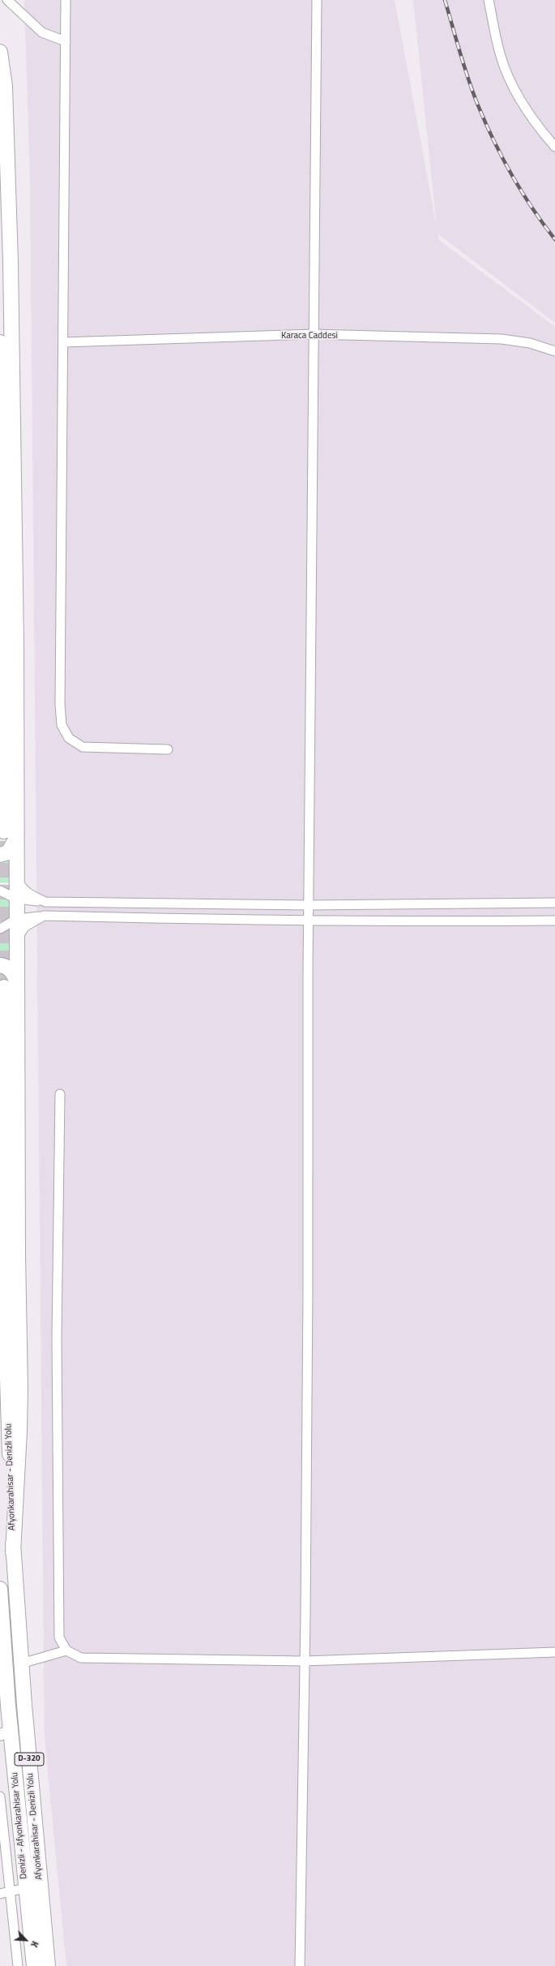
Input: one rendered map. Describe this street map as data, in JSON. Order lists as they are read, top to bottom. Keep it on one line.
{"streets":{"highway":["Afyonkarahisar - Denizli Yolu","D-320","Denizli - Afyonkarahisar Yolu"],"street":["Karaca Caddesi"]},"north":"bottom right"}
